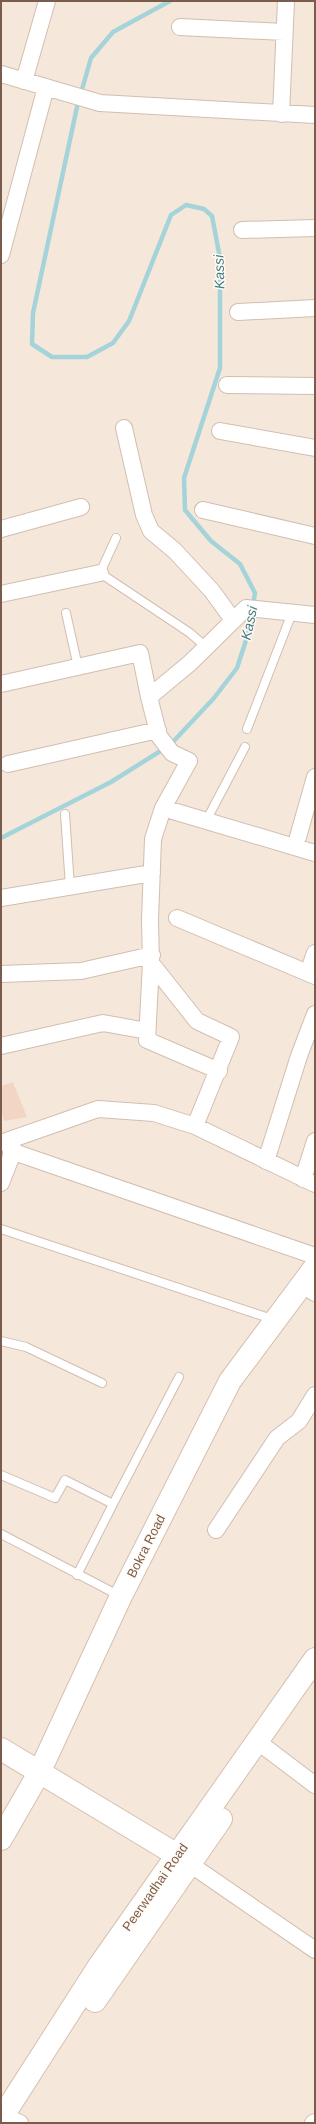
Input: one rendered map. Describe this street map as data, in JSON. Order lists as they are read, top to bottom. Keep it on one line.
{"streets":{"street":["Bokra Road","Peerwadhai Road"]},"water":["Kassi"]}
